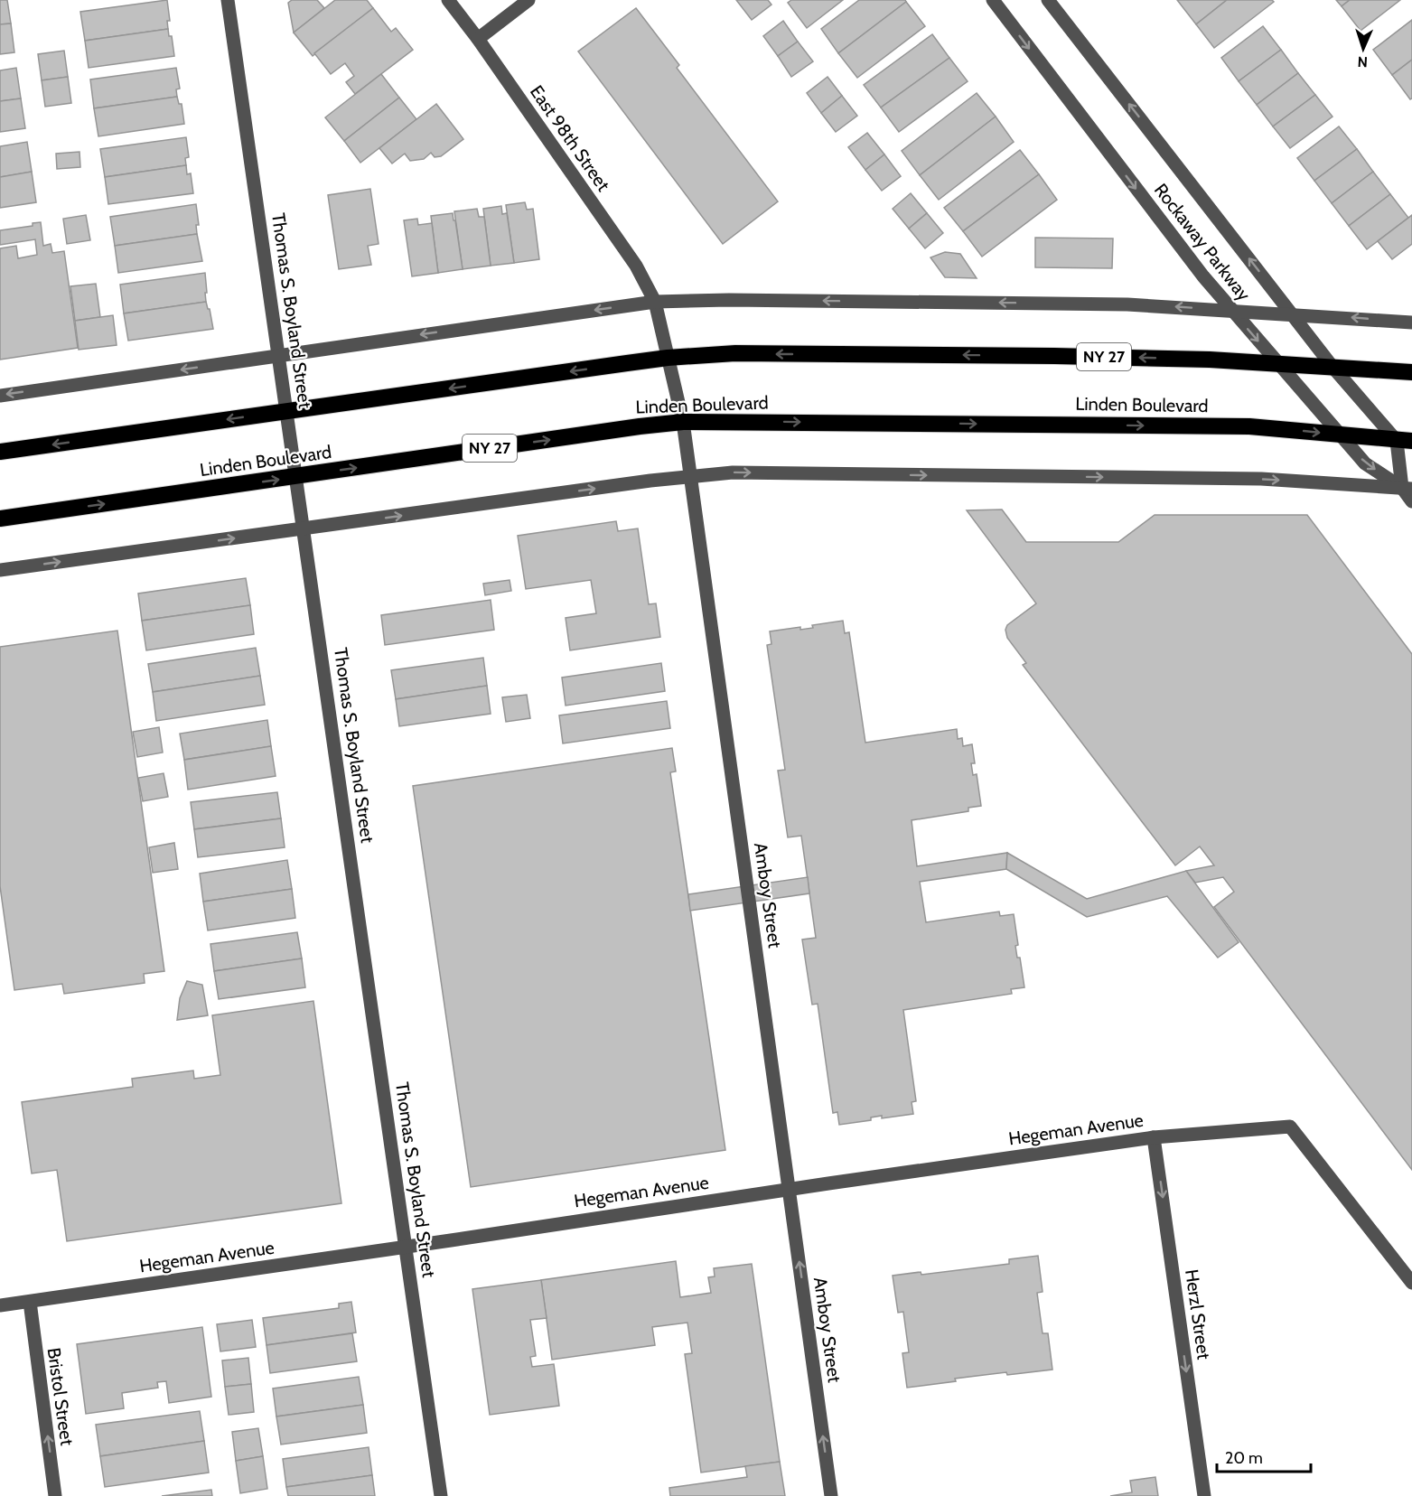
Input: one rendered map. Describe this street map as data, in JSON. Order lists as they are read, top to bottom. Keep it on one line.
{"streets":{"highway":["NY 27","Linden Boulevard"],"street":["East 98th Street","Rockaway Parkway","Thomas S. Boyland Street","Amboy Street","Hegeman Avenue","Herzl Street","Bristol Street"]},"crossings":[["East 98th Street","Amboy Street"],["Rockaway Parkway","NY 27"],["Rockaway Parkway","Linden Boulevard"],["Thomas S. Boyland Street","NY 27"],["Thomas S. Boyland Street","Linden Boulevard"],["Thomas S. Boyland Street","Hegeman Avenue"],["NY 27","Amboy Street"],["Linden Boulevard","Amboy Street"],["Amboy Street","Hegeman Avenue"],["Hegeman Avenue","Herzl Street"],["Hegeman Avenue","Bristol Street"]],"one_way":["Herzl Street","Bristol Street"],"scale_bar":"20 m","north":"bottom"}
